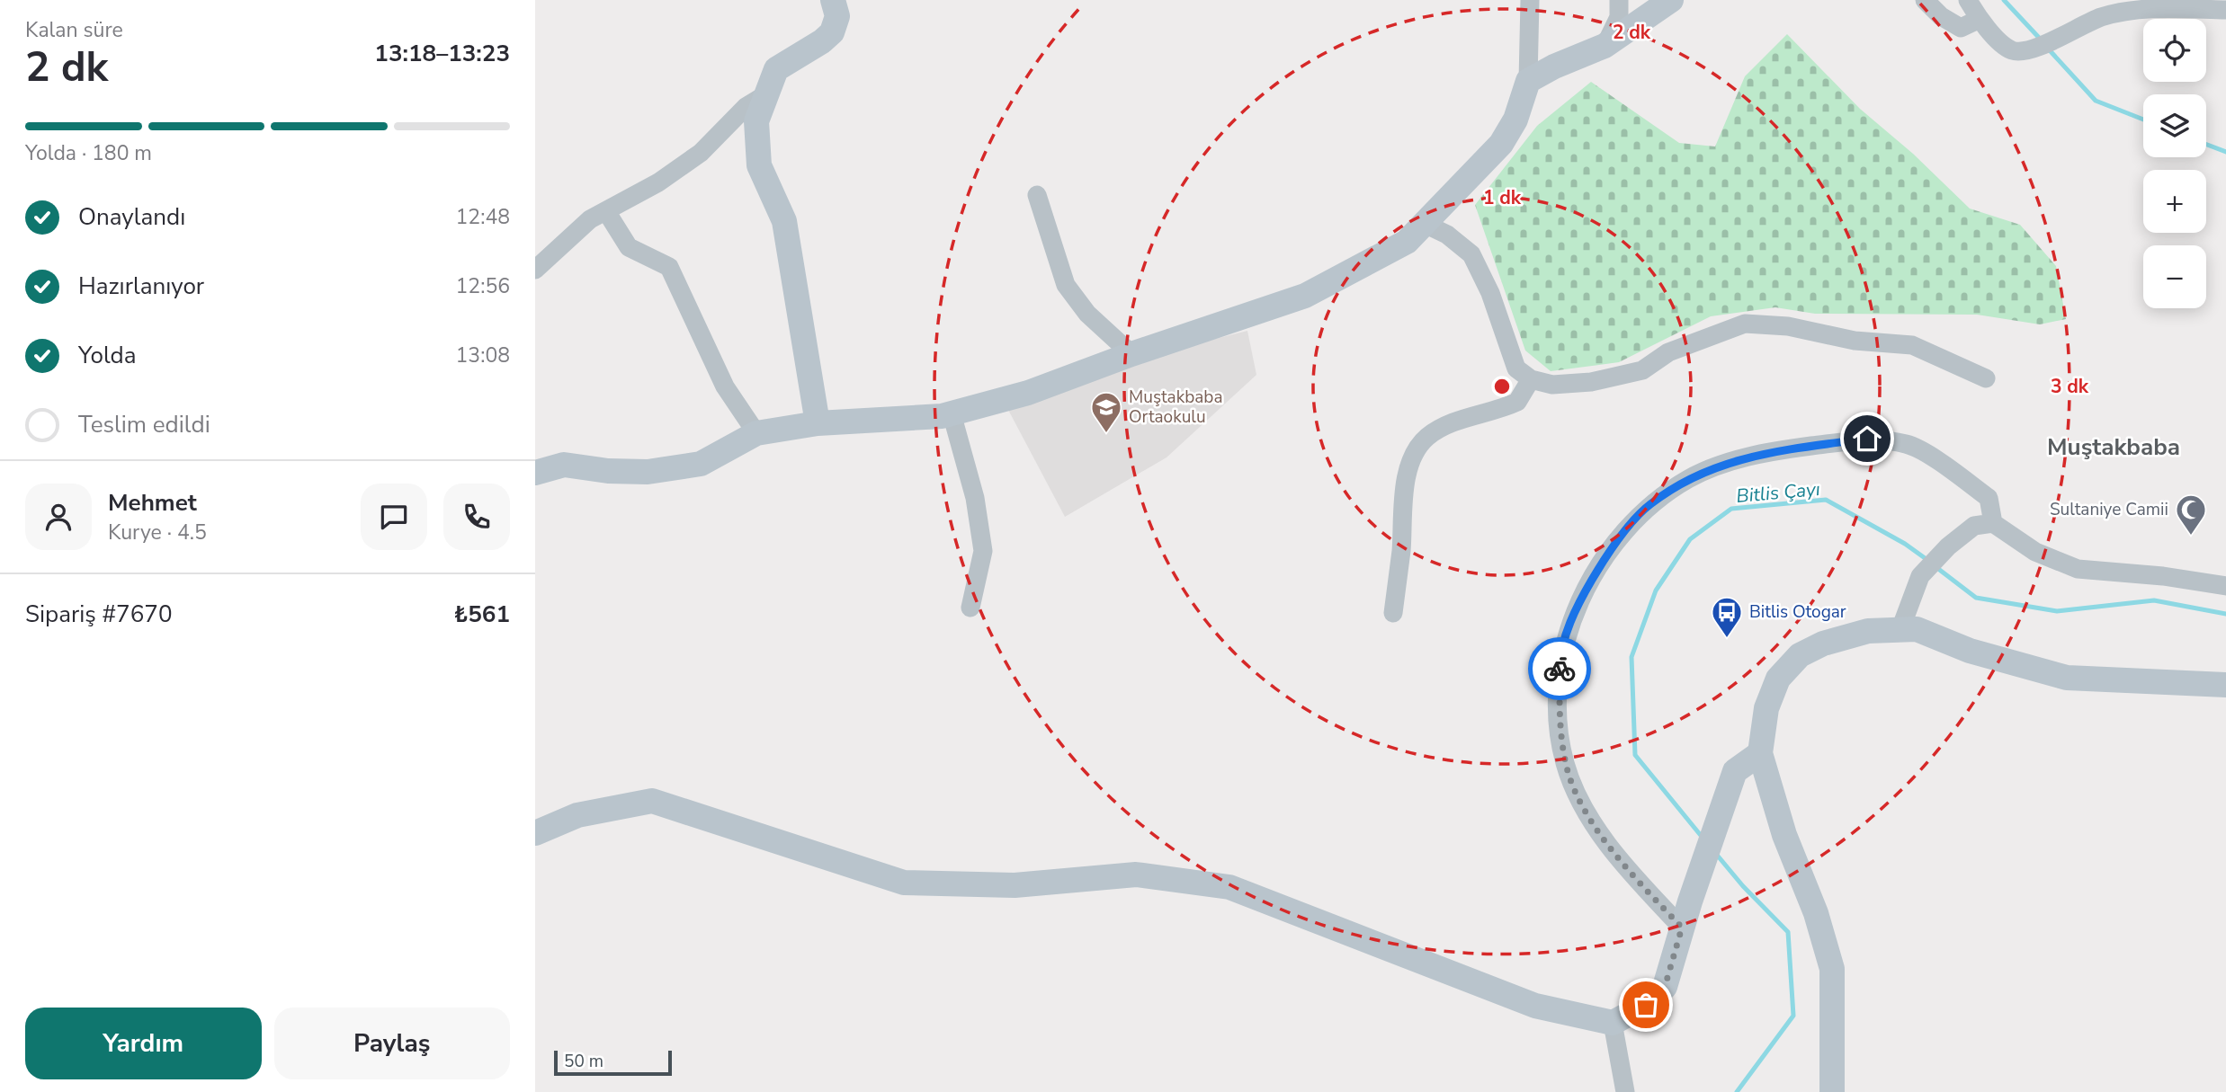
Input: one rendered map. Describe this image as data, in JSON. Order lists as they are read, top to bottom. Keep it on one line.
{"districts":["Muştakbaba"],"water":["Bitlis Çayı"],"places":{"school or university":["Muştakbaba Ortaokulu"],"mosque":["Sultaniye Camii"],"bus stop":["Bitlis Otogar"]},"scale_bar":"50 m","page":{"heading":["2 dk","Kalan süre","13:18–13:23"],"panel":["Mehmet","Kurye · 4.5","Sipariş #7670","₺561"],"map_buttons":["+","−"],"bar":"Yolda · 180 m","list":[["Onaylandı","12:48"],["Hazırlanıyor","12:56"],["Yolda","13:08"],"Teslim edildi"],"buttons":["Yardım","Paylaş"],"scale":"50 m"},"rings":["2 dk","1 dk","3 dk"]}
